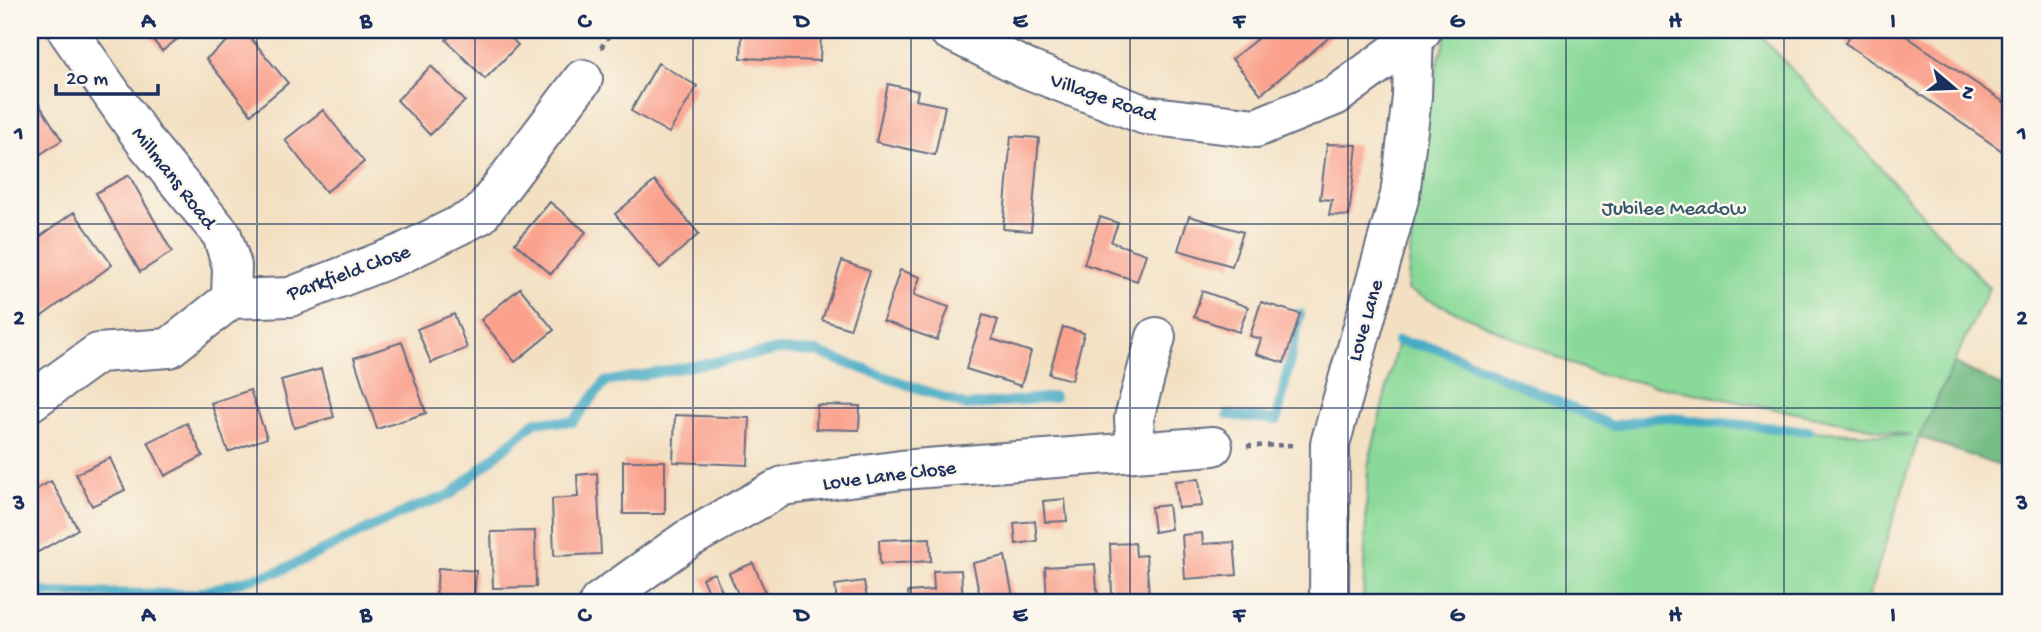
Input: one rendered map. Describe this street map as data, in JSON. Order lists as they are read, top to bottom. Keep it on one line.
{"streets":{"street":["Village Road","Millmans Road","Parkfield Close","Love Lane","Love Lane Close"]},"crossings":[["Village Road","Love Lane"],["Millmans Road","Parkfield Close"]],"parks":["Jubilee Meadow"],"scale_bar":"20 m","north":"right","grid":{"columns":["A","B","C","D","E","F","G","H","I"],"rows":["1","2","3"]}}
